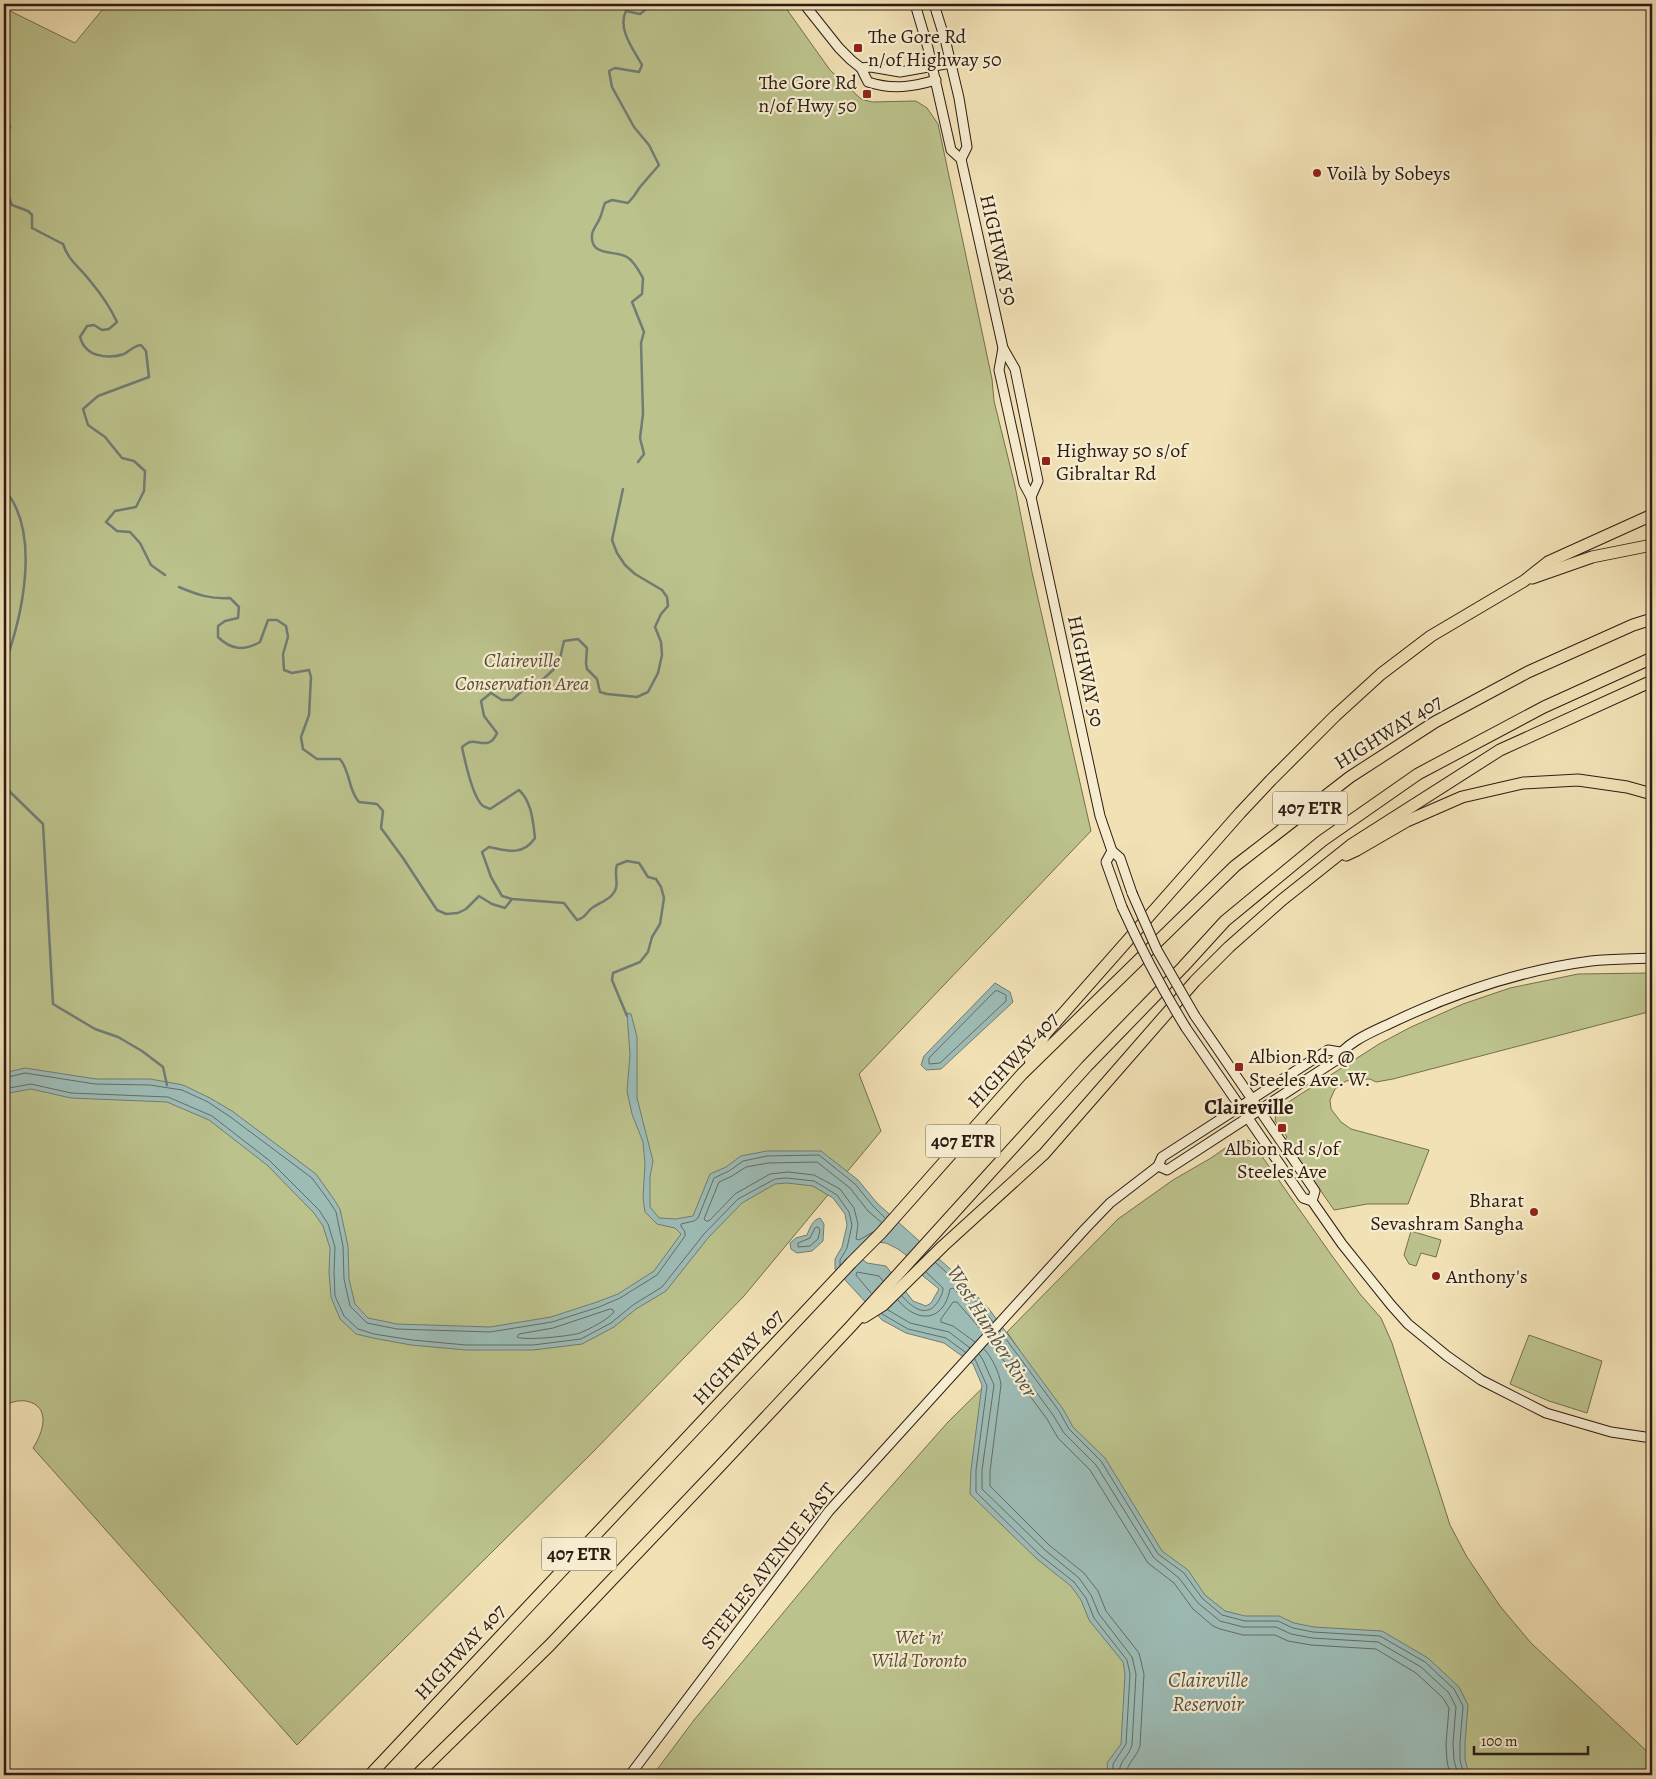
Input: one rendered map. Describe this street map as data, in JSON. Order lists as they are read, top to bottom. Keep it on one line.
{"streets":{"highway":["HIGHWAY 407","407 ETR"],"main road":["HIGHWAY 50","STEELES AVENUE EAST"]},"districts":["Claireville"],"water":["West Humber River","Claireville Reservoir"],"parks":["Claireville Conservation Area","Wet 'n' Wild Toronto"],"places":{"transit":["The Gore Rd n/of Highway 50","The Gore Rd n/of Hwy 50","Highway 50 s/of Gibraltar Rd","Albion Rd. @ Steeles Ave. W.","Albion Rd s/of Steeles Ave"],"other":["Voilà by Sobeys","Bharat Sevashram Sangha","Anthony's"]},"scale_bar":"100 m"}
